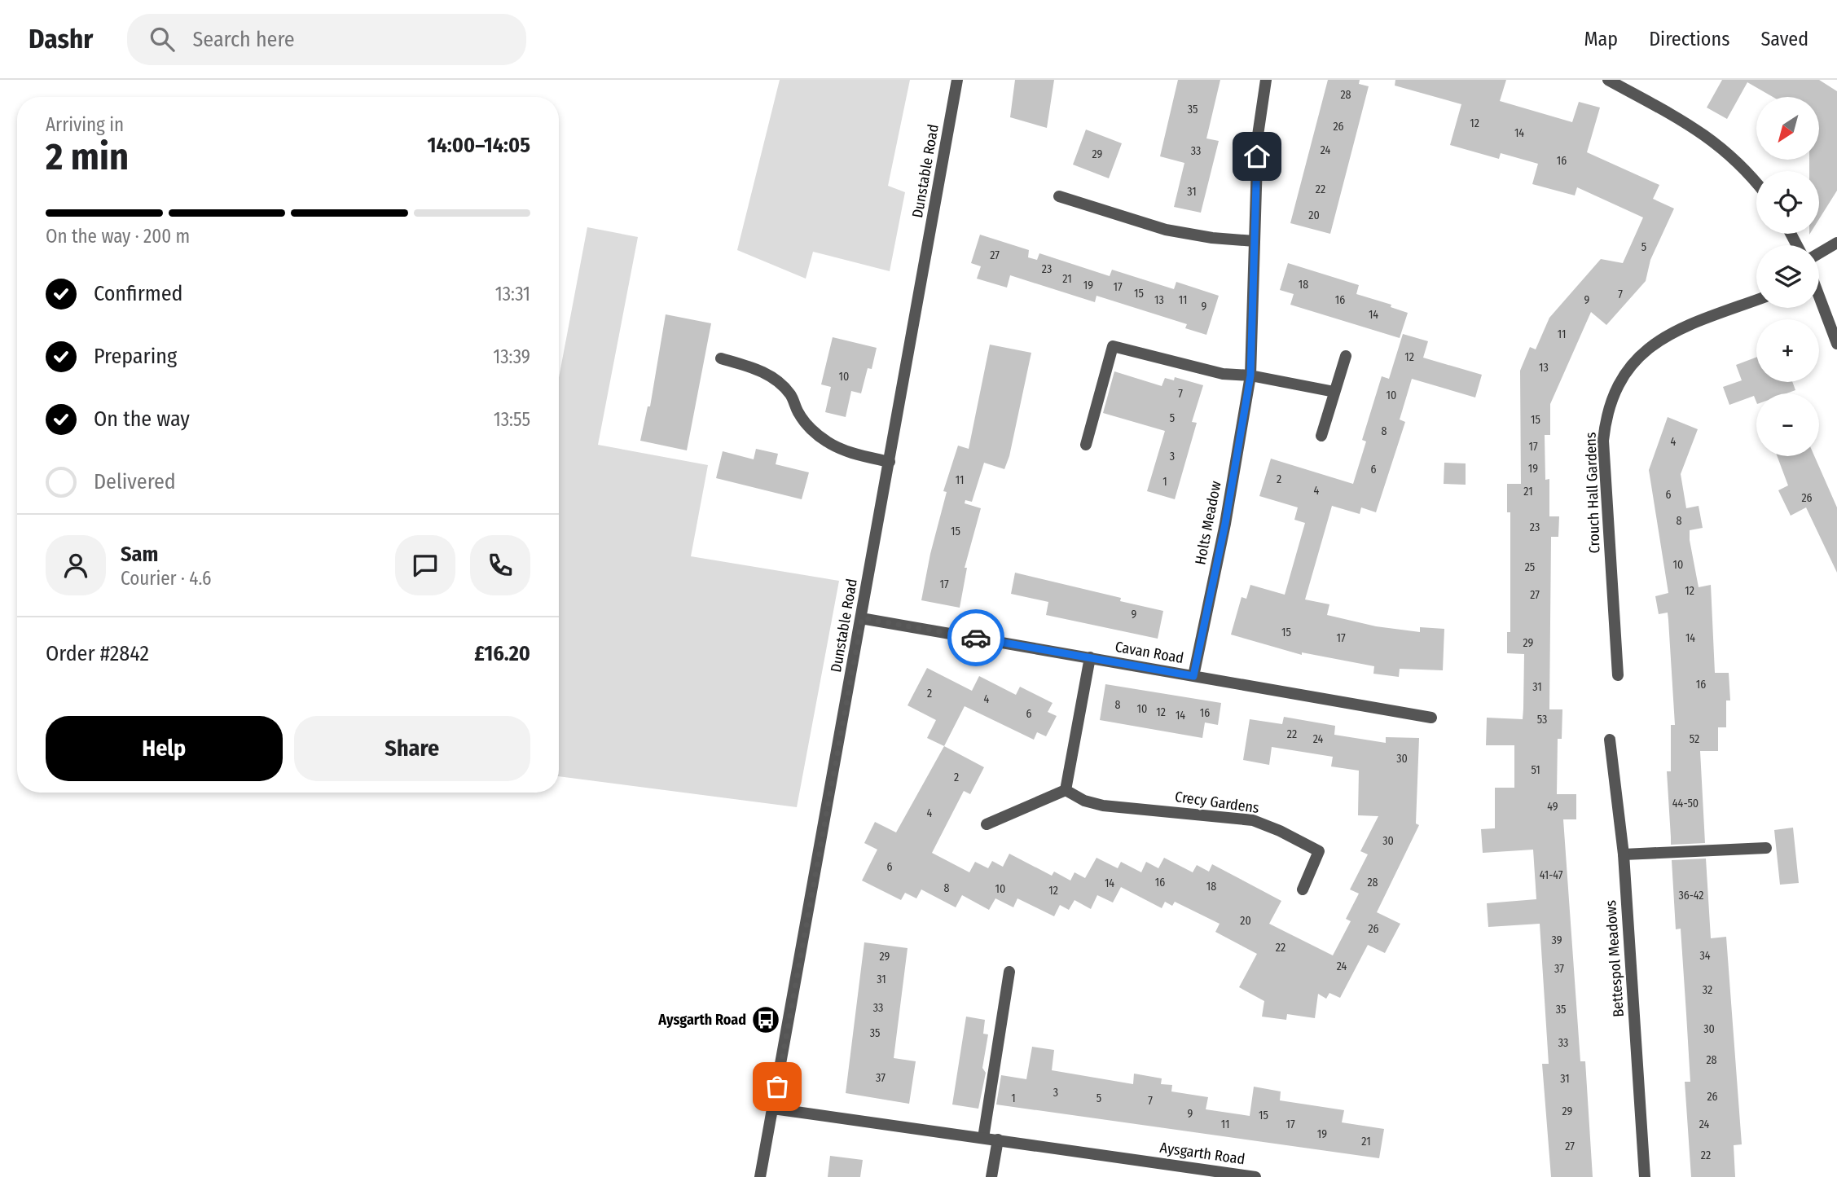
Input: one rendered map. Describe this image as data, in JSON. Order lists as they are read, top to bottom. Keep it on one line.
{"streets":{"street":["Dunstable Road","Crouch Hall Gardens","Holts Meadow","Cavan Road","Crecy Gardens","Bettespol Meadows","Aysgarth Road"]},"crossings":[["Dunstable Road","Cavan Road"],["Dunstable Road","Aysgarth Road"],["Holts Meadow","Cavan Road"]],"places":{"bus stop":["Aysgarth Road"]},"house_numbers":["28","35","12","26","14","24","33","29","16","22","31","20","5","27","23","21","18","19","17","15","7","13","11","16","9","9","14","11","12","13","10","7","10","5","15","8","4","17","3","19","6","2","11","1","4","21","6","26","8","23","15","10","25","17","12","27","9","15","17","14","29","16","31","2","4","8","10","12","16","6","14","53","22","24","52","30","51","2","44-50","49","4","30","6","41-47","16","28","14","18","8","10","12","36-42","20","26","39","22","34","29","24","37","31","32","33","35","30","35","33","28","37","31","3","26","1","5","7","29","9","15","11","17","24","19","21","27","22"],"north":"bottom left","page":{"header":"Dashr","search":"Search here","nav":["Map","Directions","Saved"],"map_buttons":["+","−"],"heading":["2 min","Arriving in","14:00–14:05"],"panel":["Sam","Courier · 4.6","Order #2842","£16.20"],"bar":"On the way · 200 m","list":[["Confirmed","13:31"],["Preparing","13:39"],["On the way","13:55"],"Delivered"],"buttons":["Help","Share"]}}
